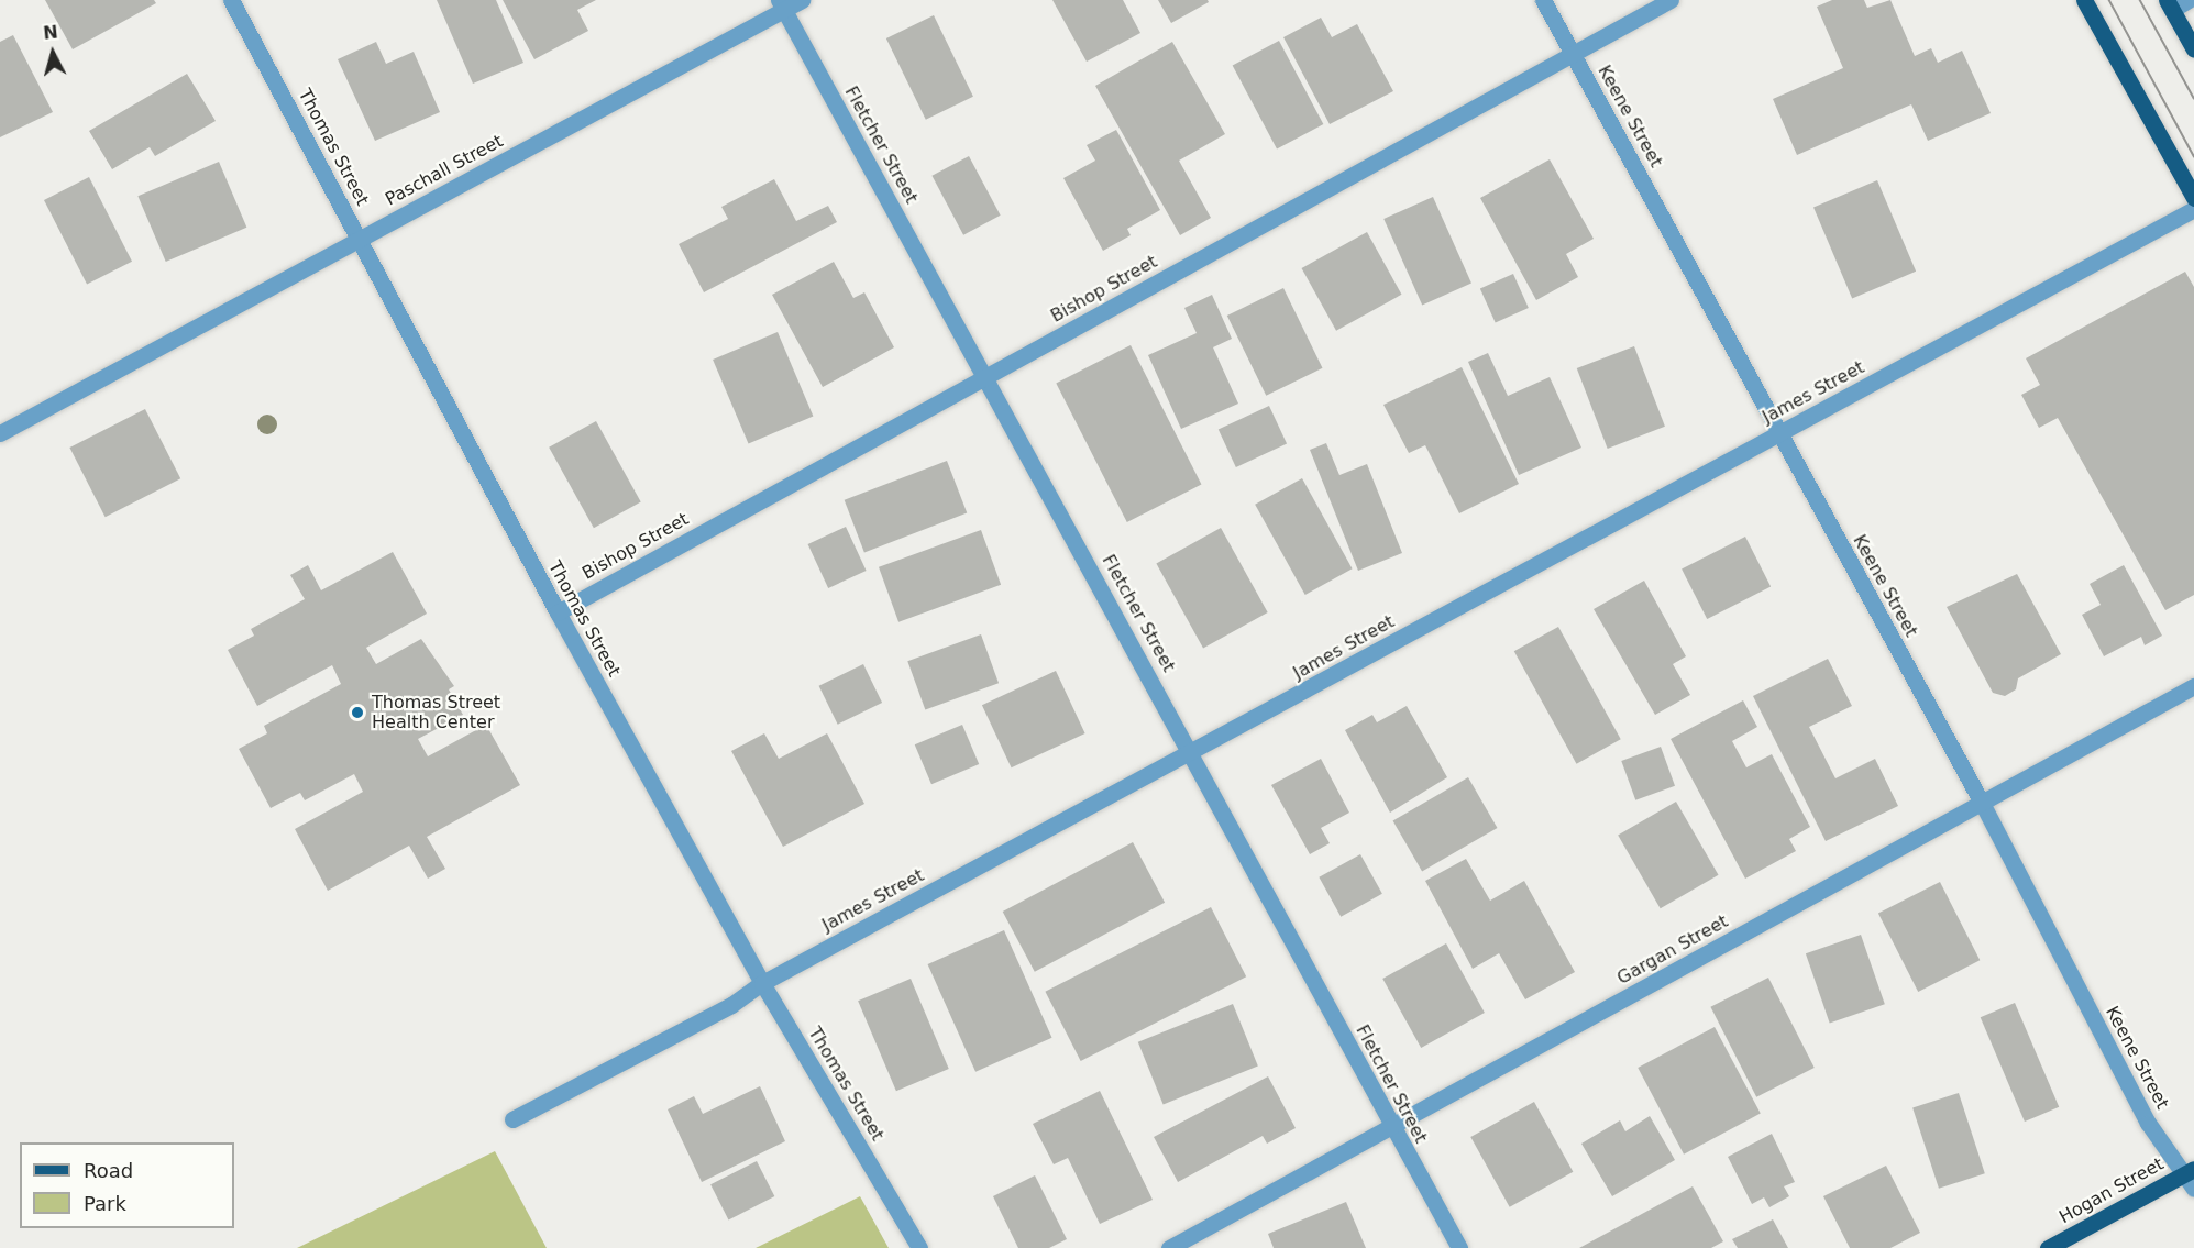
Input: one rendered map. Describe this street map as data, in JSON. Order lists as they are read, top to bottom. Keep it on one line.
{"streets":{"main road":["Hogan Street"],"street":["Keene Street","Fletcher Street","Thomas Street","Paschall Street","Bishop Street","James Street","Gargan Street"]},"crossings":[["Keene Street","Bishop Street"],["Keene Street","James Street"],["Keene Street","Gargan Street"],["Keene Street","Hogan Street"],["Fletcher Street","Paschall Street"],["Fletcher Street","Bishop Street"],["Fletcher Street","James Street"],["Fletcher Street","Gargan Street"],["Thomas Street","Paschall Street"],["Thomas Street","Bishop Street"],["Thomas Street","James Street"]],"places":["Thomas Street Health Center"],"legend":["Road","Park"],"north":"top"}
